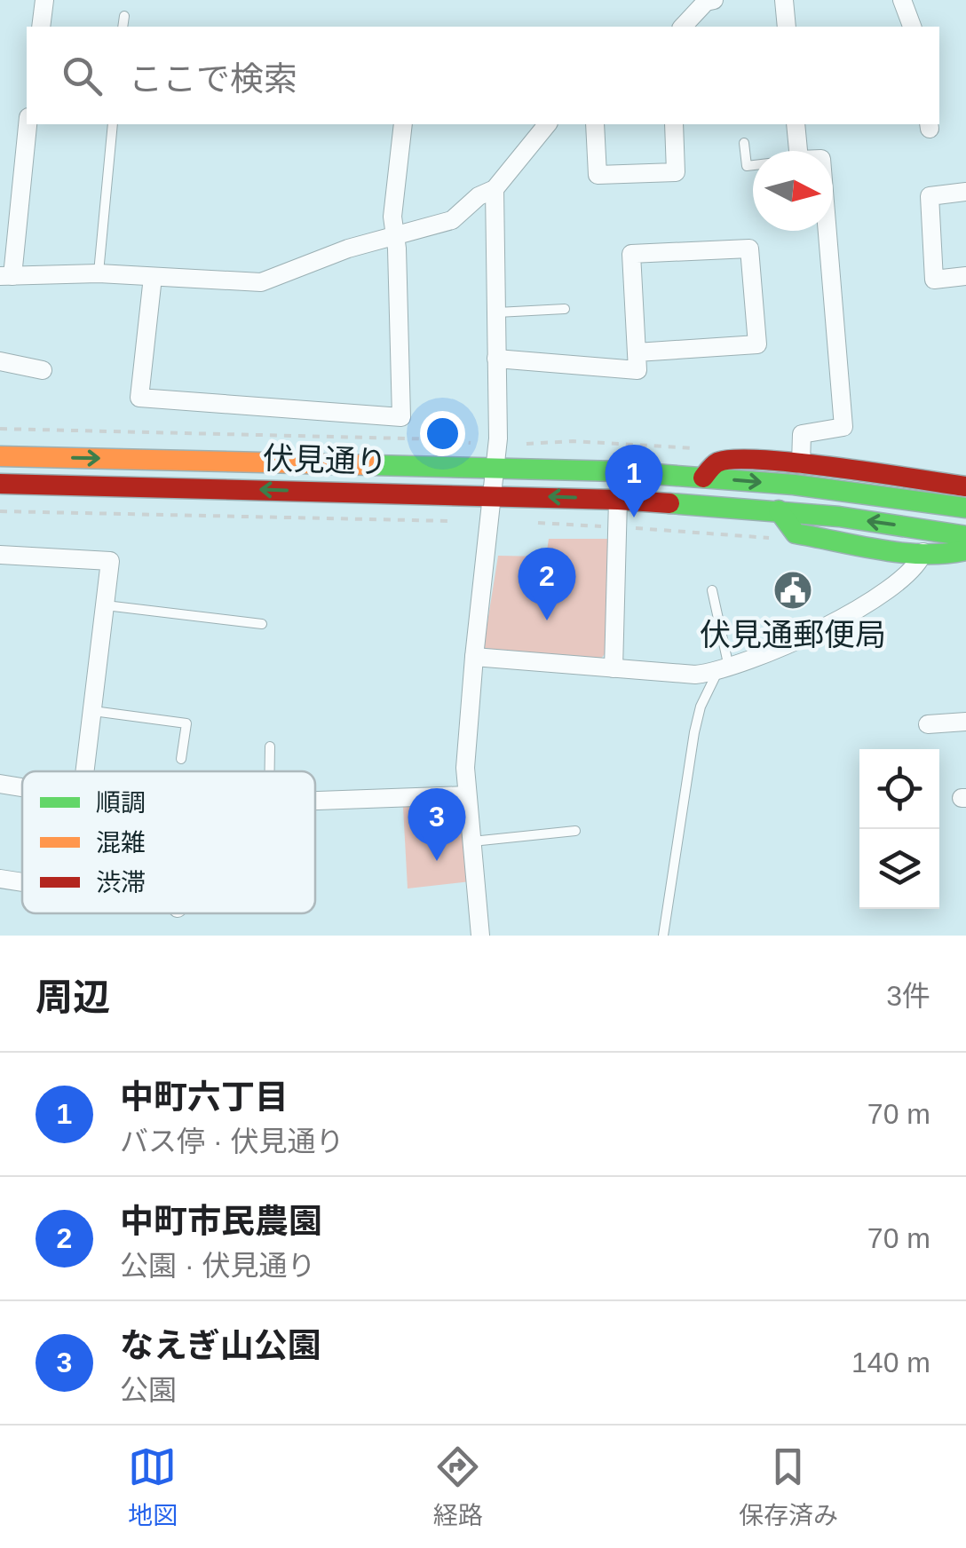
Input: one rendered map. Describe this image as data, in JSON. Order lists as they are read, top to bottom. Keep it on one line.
{"streets":{"main road":["伏見通り"]},"places":{"public building":["伏見通郵便局"]},"legend":["順調","混雑","渋滞"],"north":"right","page":{"search":"ここで検索","pins":["1","2","3"],"heading":["周辺","3件"],"list":[{"mark":"1","name":"中町六丁目","note":"バス停 · 伏見通り","value":"70 m"},{"mark":"2","name":"中町市民農園","note":"公園 · 伏見通り","value":"70 m"},{"mark":"3","name":"なえぎ山公園","note":"公園","value":"140 m"}],"nav":["地図","経路","保存済み"]}}
